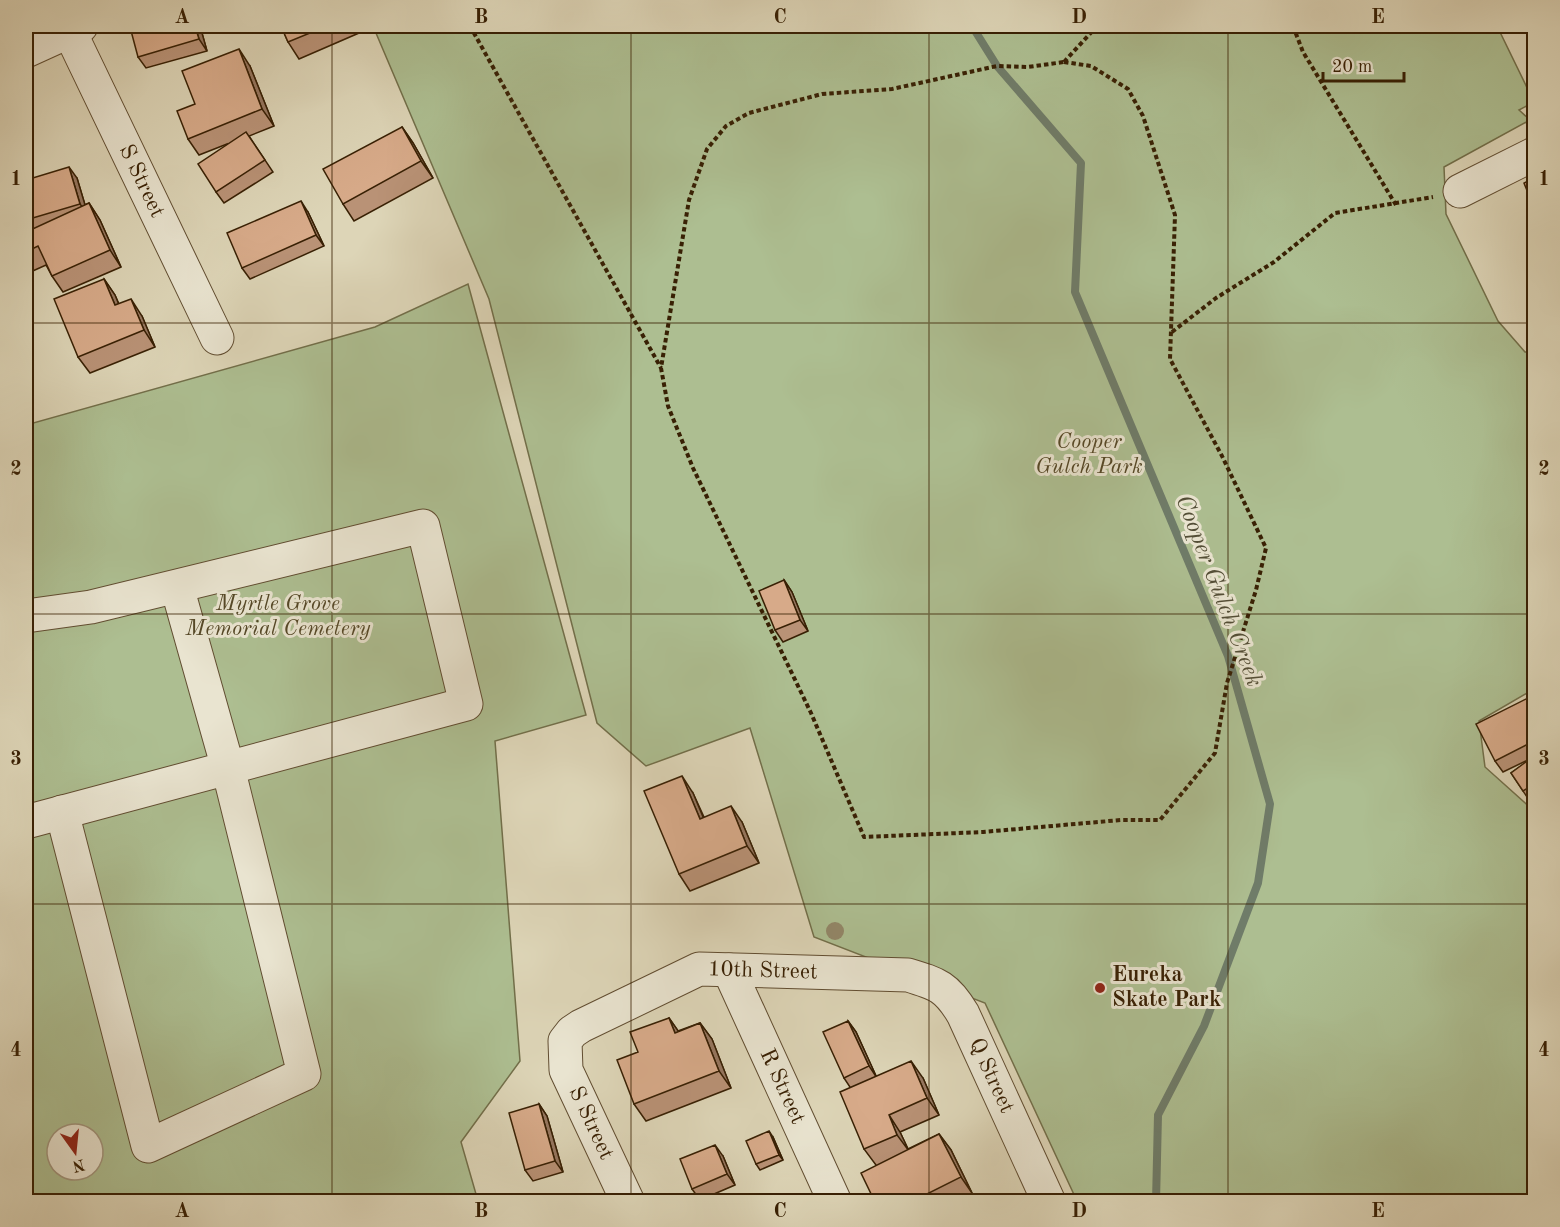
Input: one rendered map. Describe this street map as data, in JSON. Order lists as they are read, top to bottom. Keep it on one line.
{"streets":{"street":["S Street","10th Street","Q Street","R Street"]},"crossings":[["S Street","10th Street"],["10th Street","Q Street"],["10th Street","R Street"]],"water":["Cooper Gulch Creek"],"parks":["Cooper Gulch Park","Myrtle Grove Memorial Cemetery"],"places":["Eureka Skate Park"],"scale_bar":"20 m","north":"bottom","grid":{"columns":["A","B","C","D","E"],"rows":["1","2","3","4"]}}
